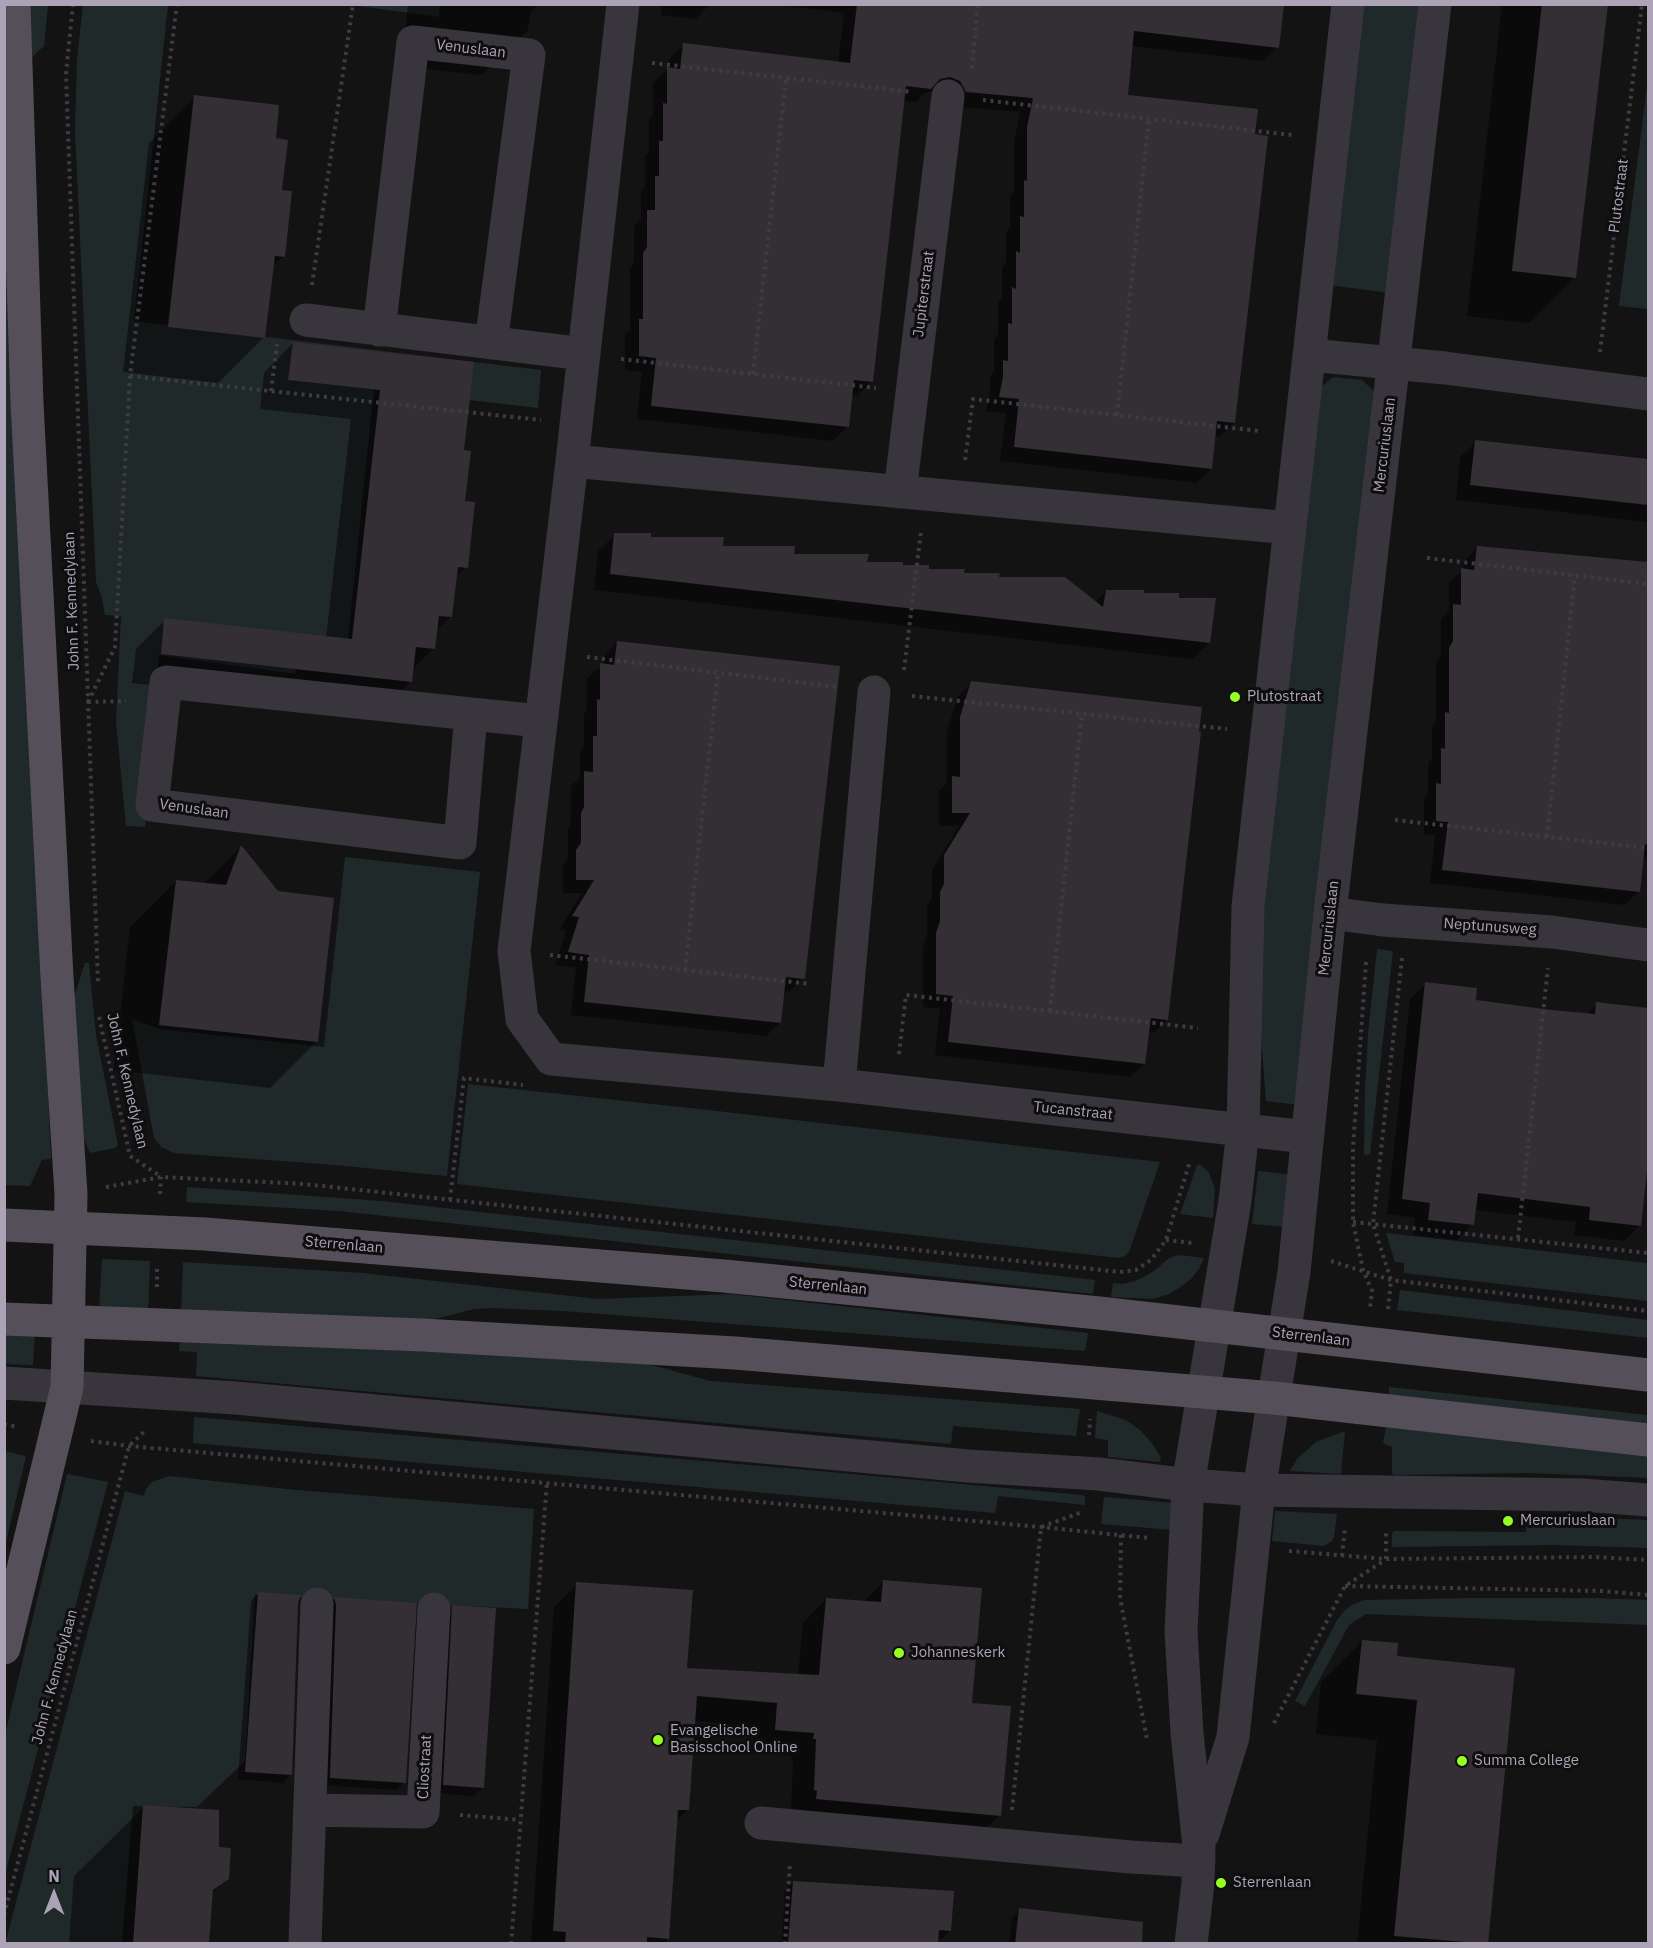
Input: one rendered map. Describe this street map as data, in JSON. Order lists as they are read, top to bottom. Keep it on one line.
{"streets":{"main road":["Sterrenlaan"],"street":["Venuslaan","Jupiterstraat","Mercuriuslaan","Neptunusweg","Tucanstraat","Cliostraat"],"path":["Plutostraat","John F. Kennedylaan"]},"crossings":[["Mercuriuslaan","Neptunusweg"],["Mercuriuslaan","Tucanstraat"],["Mercuriuslaan","Sterrenlaan"]],"places":["Plutostraat","Mercuriuslaan","Johanneskerk","Evangelische Basisschool Online","Summa College","Sterrenlaan"],"north":"top"}
